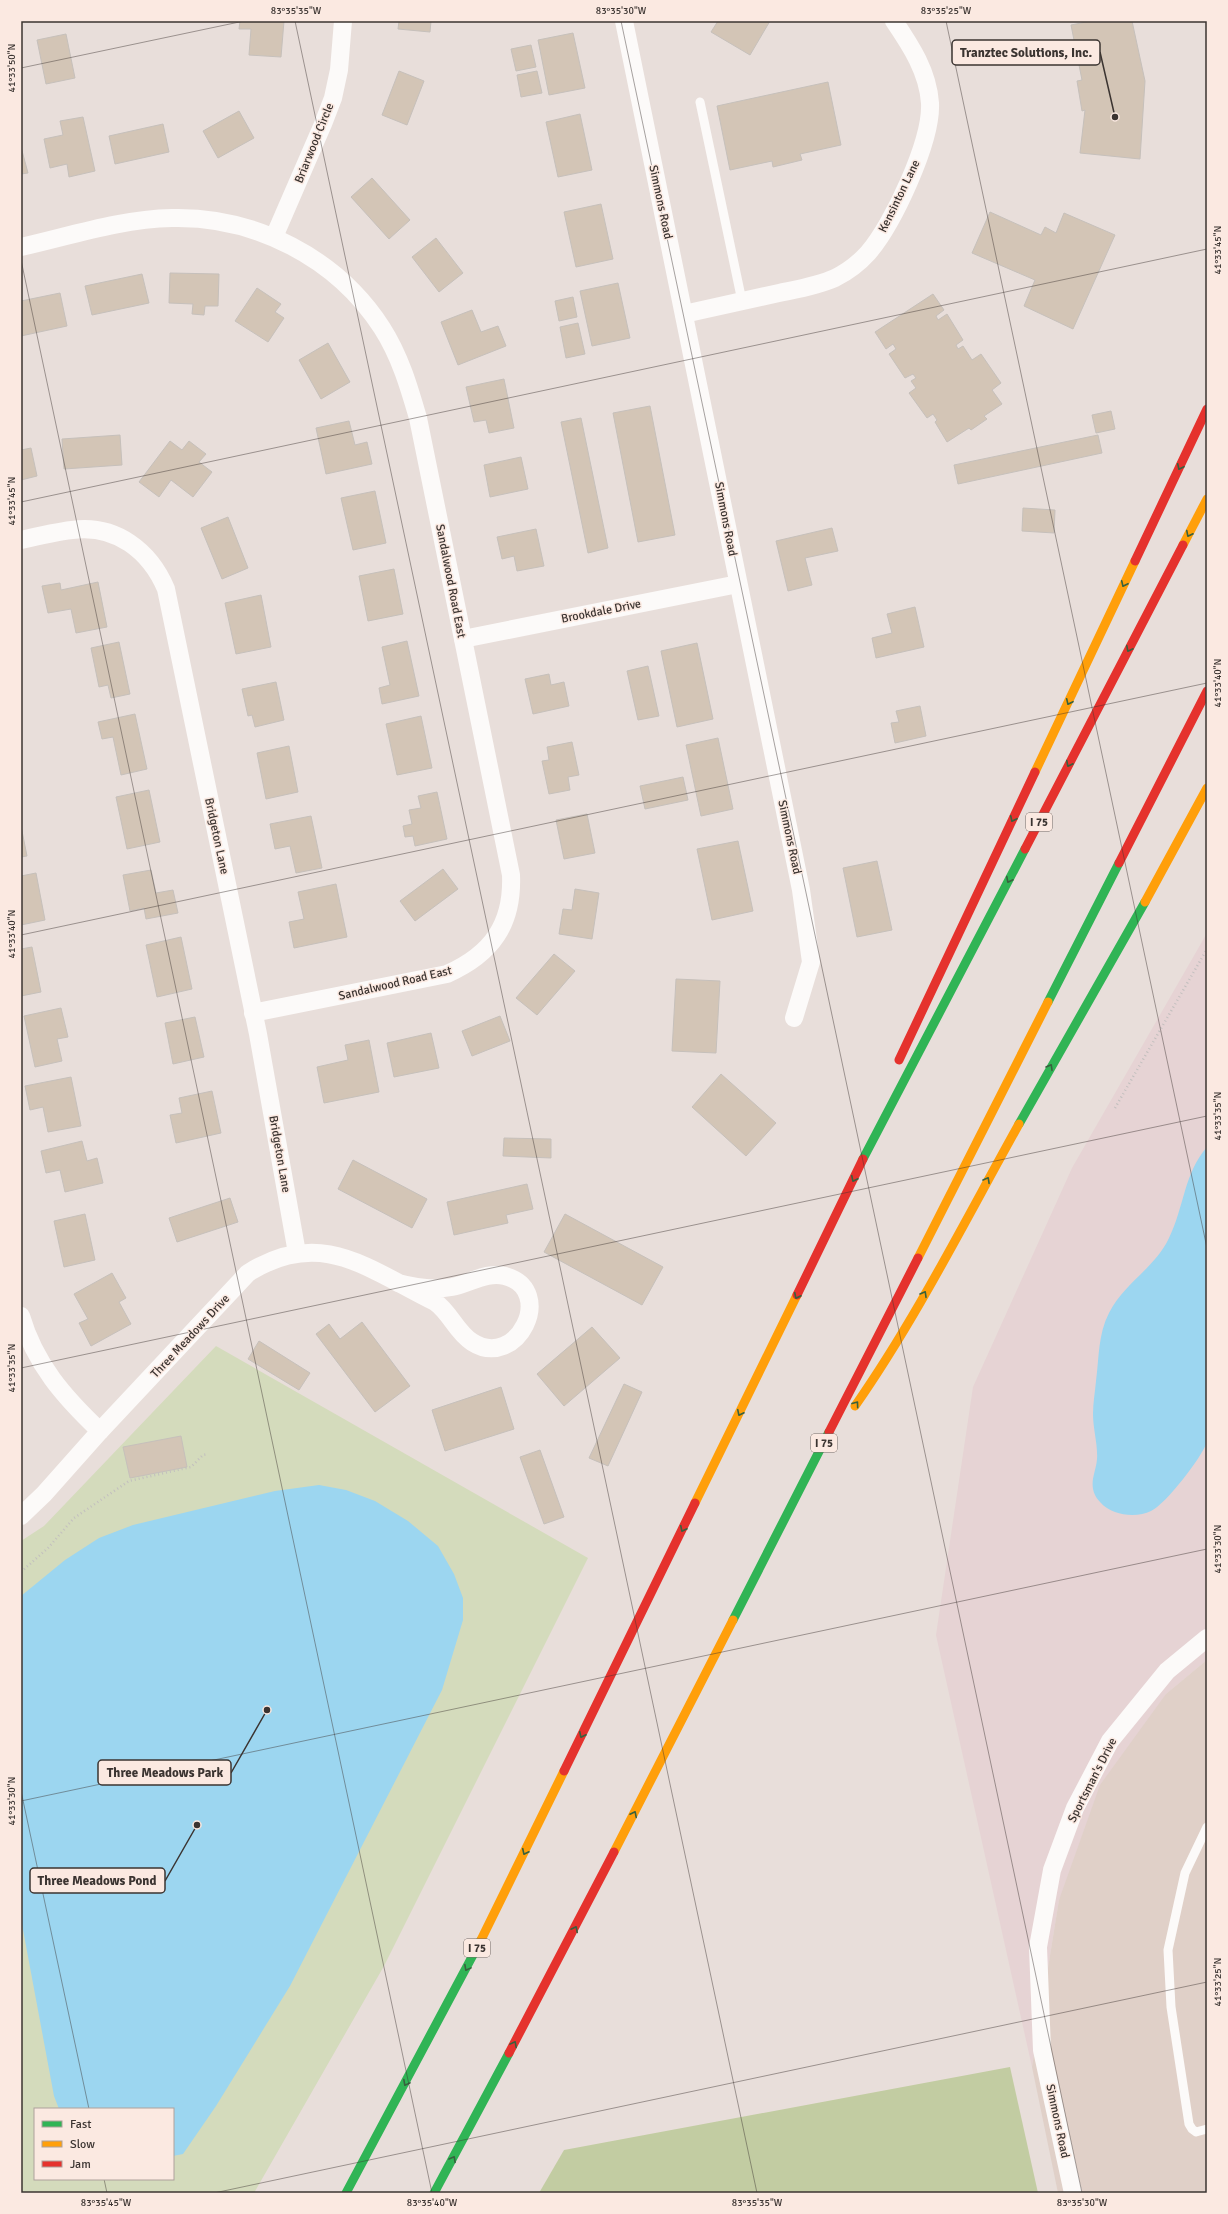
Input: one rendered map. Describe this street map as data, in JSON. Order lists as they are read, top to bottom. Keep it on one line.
{"streets":{"highway":["I 75"],"street":["Briarwood Circle","Kensinton Lane","Simmons Road","Sandalwood Road East","Brookdale Drive","Bridgeton Lane","Three Meadows Drive","Sportsman's Drive"]},"crossings":[["Briarwood Circle","Sandalwood Road East"],["Kensinton Lane","Simmons Road"],["Simmons Road","Brookdale Drive"],["Simmons Road","Sportsman's Drive"],["Sandalwood Road East","Brookdale Drive"],["Sandalwood Road East","Bridgeton Lane"],["Bridgeton Lane","Three Meadows Drive"]],"places":["Tranztec Solutions, Inc.","Three Meadows Park","Three Meadows Pond"],"legend":["Fast","Slow","Jam"],"coordinates":["83°35'35\"W","83°35'30\"W","83°35'25\"W","41°33'50\"N","41°33'45\"N","41°33'40\"N","41°33'35\"N","41°33'30\"N","41°33'25\"N","83°35'45\"W","83°35'40\"W"]}
